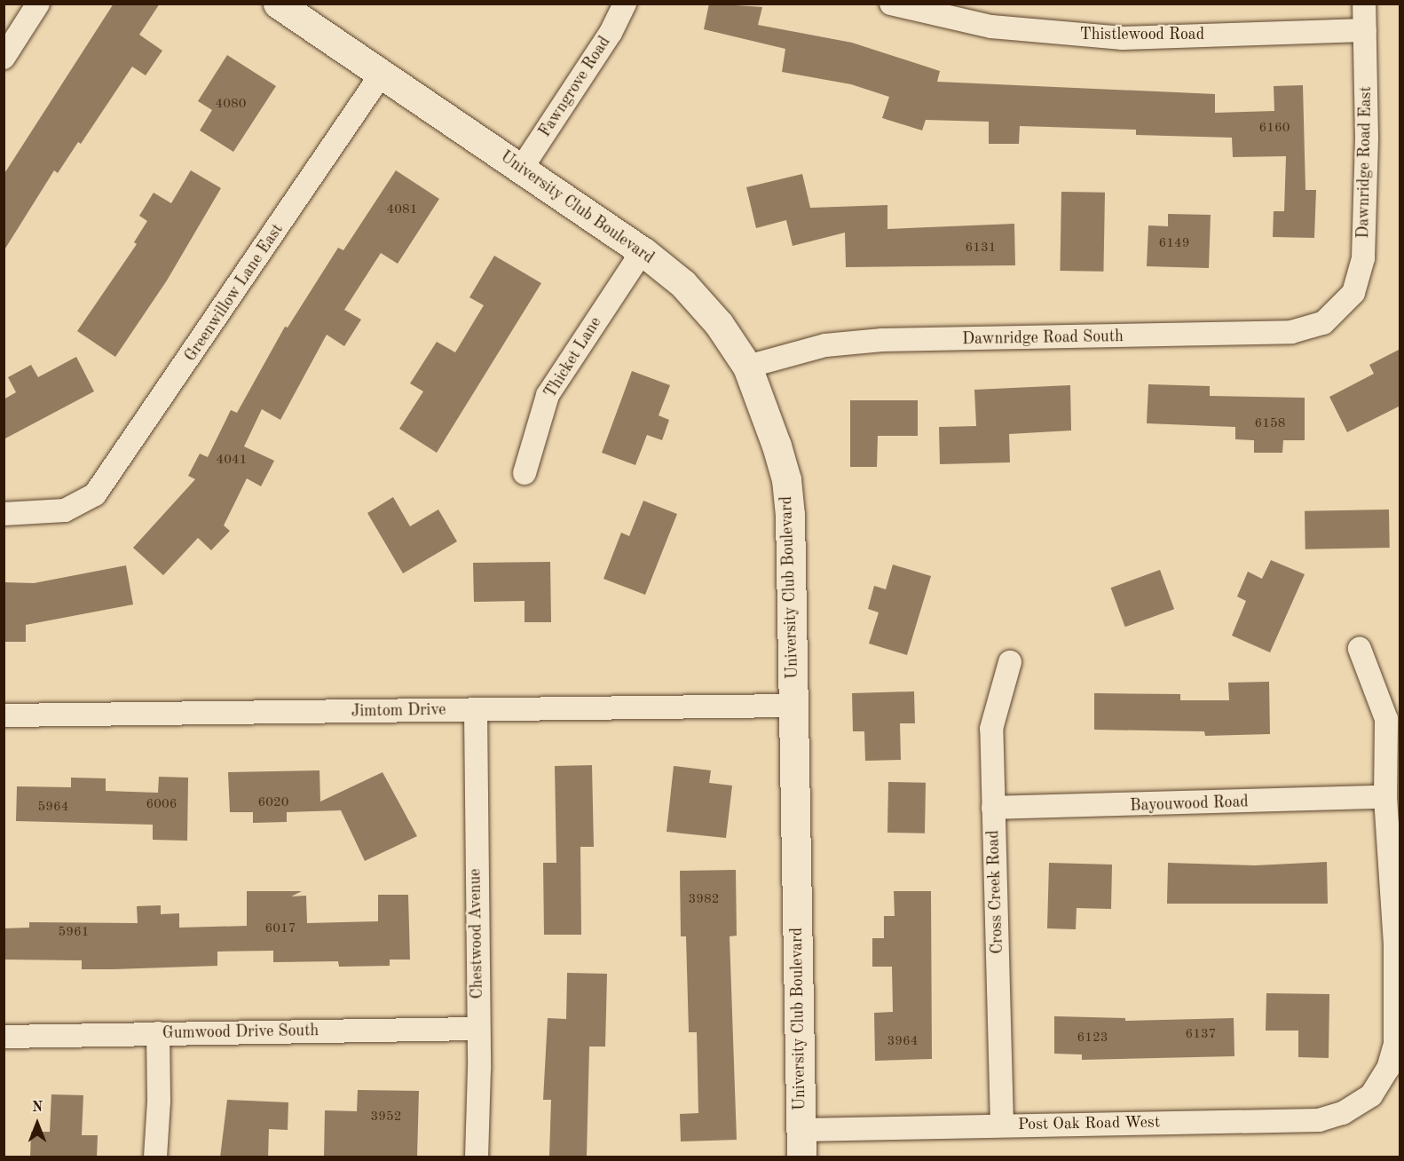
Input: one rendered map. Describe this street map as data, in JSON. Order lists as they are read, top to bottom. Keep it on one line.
{"streets":{"street":["Thistlewood Road","Fawngrove Road","Dawnridge Road East","University Club Boulevard","Greenwillow Lane East","Dawnridge Road South","Thicket Lane","Jimtom Drive","Bayouwood Road","Cross Creek Road","Chestwood Avenue","Gumwood Drive South","Post Oak Road West"]},"crossings":[["Thistlewood Road","Dawnridge Road East"],["Fawngrove Road","University Club Boulevard"],["Dawnridge Road East","Dawnridge Road South"],["University Club Boulevard","Greenwillow Lane East"],["University Club Boulevard","Dawnridge Road South"],["University Club Boulevard","Thicket Lane"],["University Club Boulevard","Jimtom Drive"],["University Club Boulevard","Post Oak Road West"],["Jimtom Drive","Chestwood Avenue"],["Bayouwood Road","Cross Creek Road"],["Bayouwood Road","Post Oak Road West"],["Cross Creek Road","Post Oak Road West"],["Chestwood Avenue","Gumwood Drive South"]],"house_numbers":["4080","6160","4081","6149","6131","6158","4041","6020","6006","5964","3982","6017","5961","6137","6123","3964","3952"],"north":"top"}
